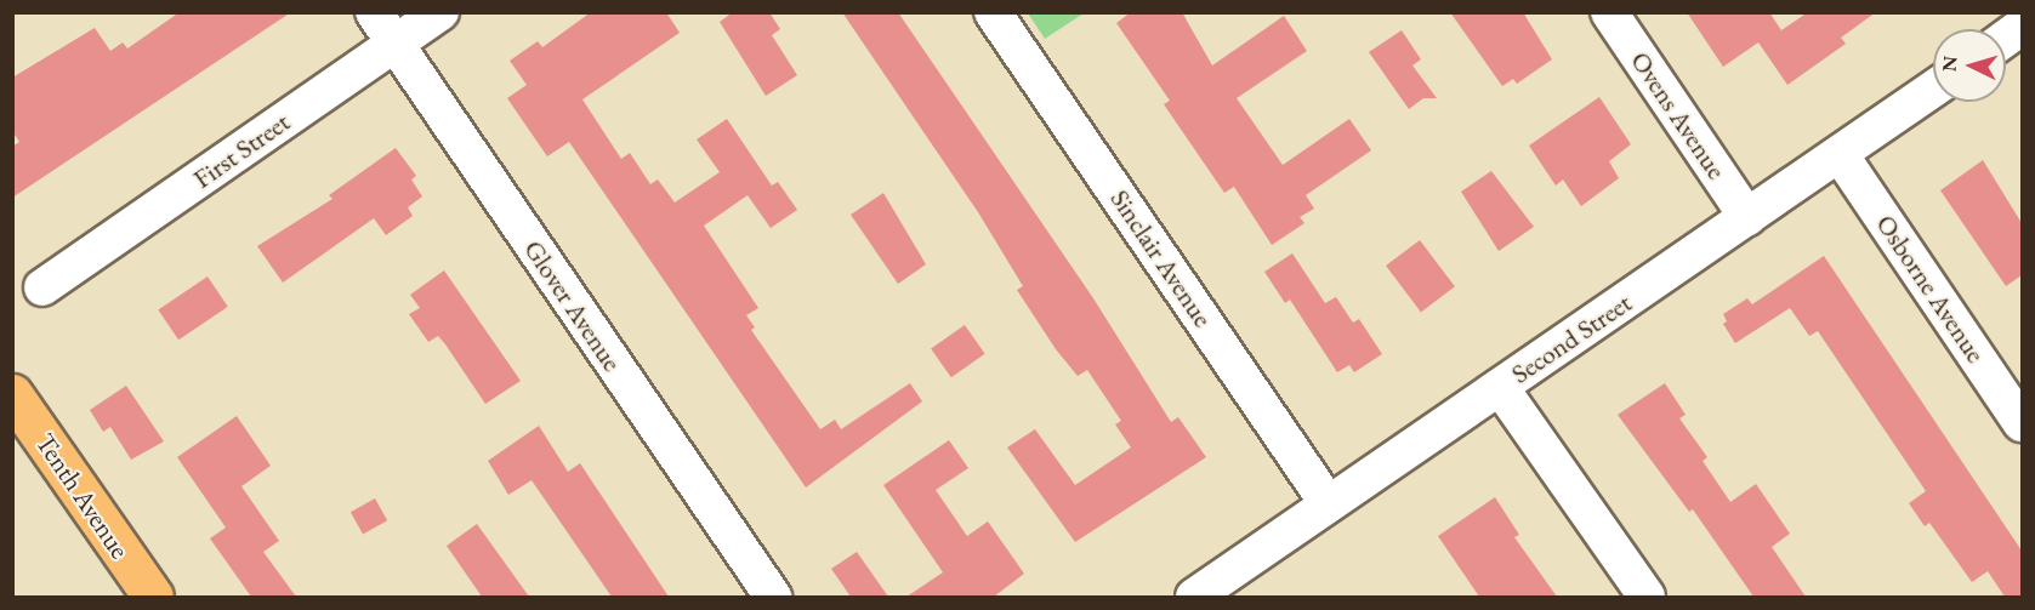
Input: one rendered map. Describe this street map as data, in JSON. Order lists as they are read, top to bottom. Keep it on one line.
{"streets":{"main road":["Tenth Avenue"],"street":["Ovens Avenue","First Street","Sinclair Avenue","Osborne Avenue","Glover Avenue","Second Street"]},"crossings":[["Ovens Avenue","Second Street"],["First Street","Glover Avenue"],["Sinclair Avenue","Second Street"],["Osborne Avenue","Second Street"]],"north":"left"}
